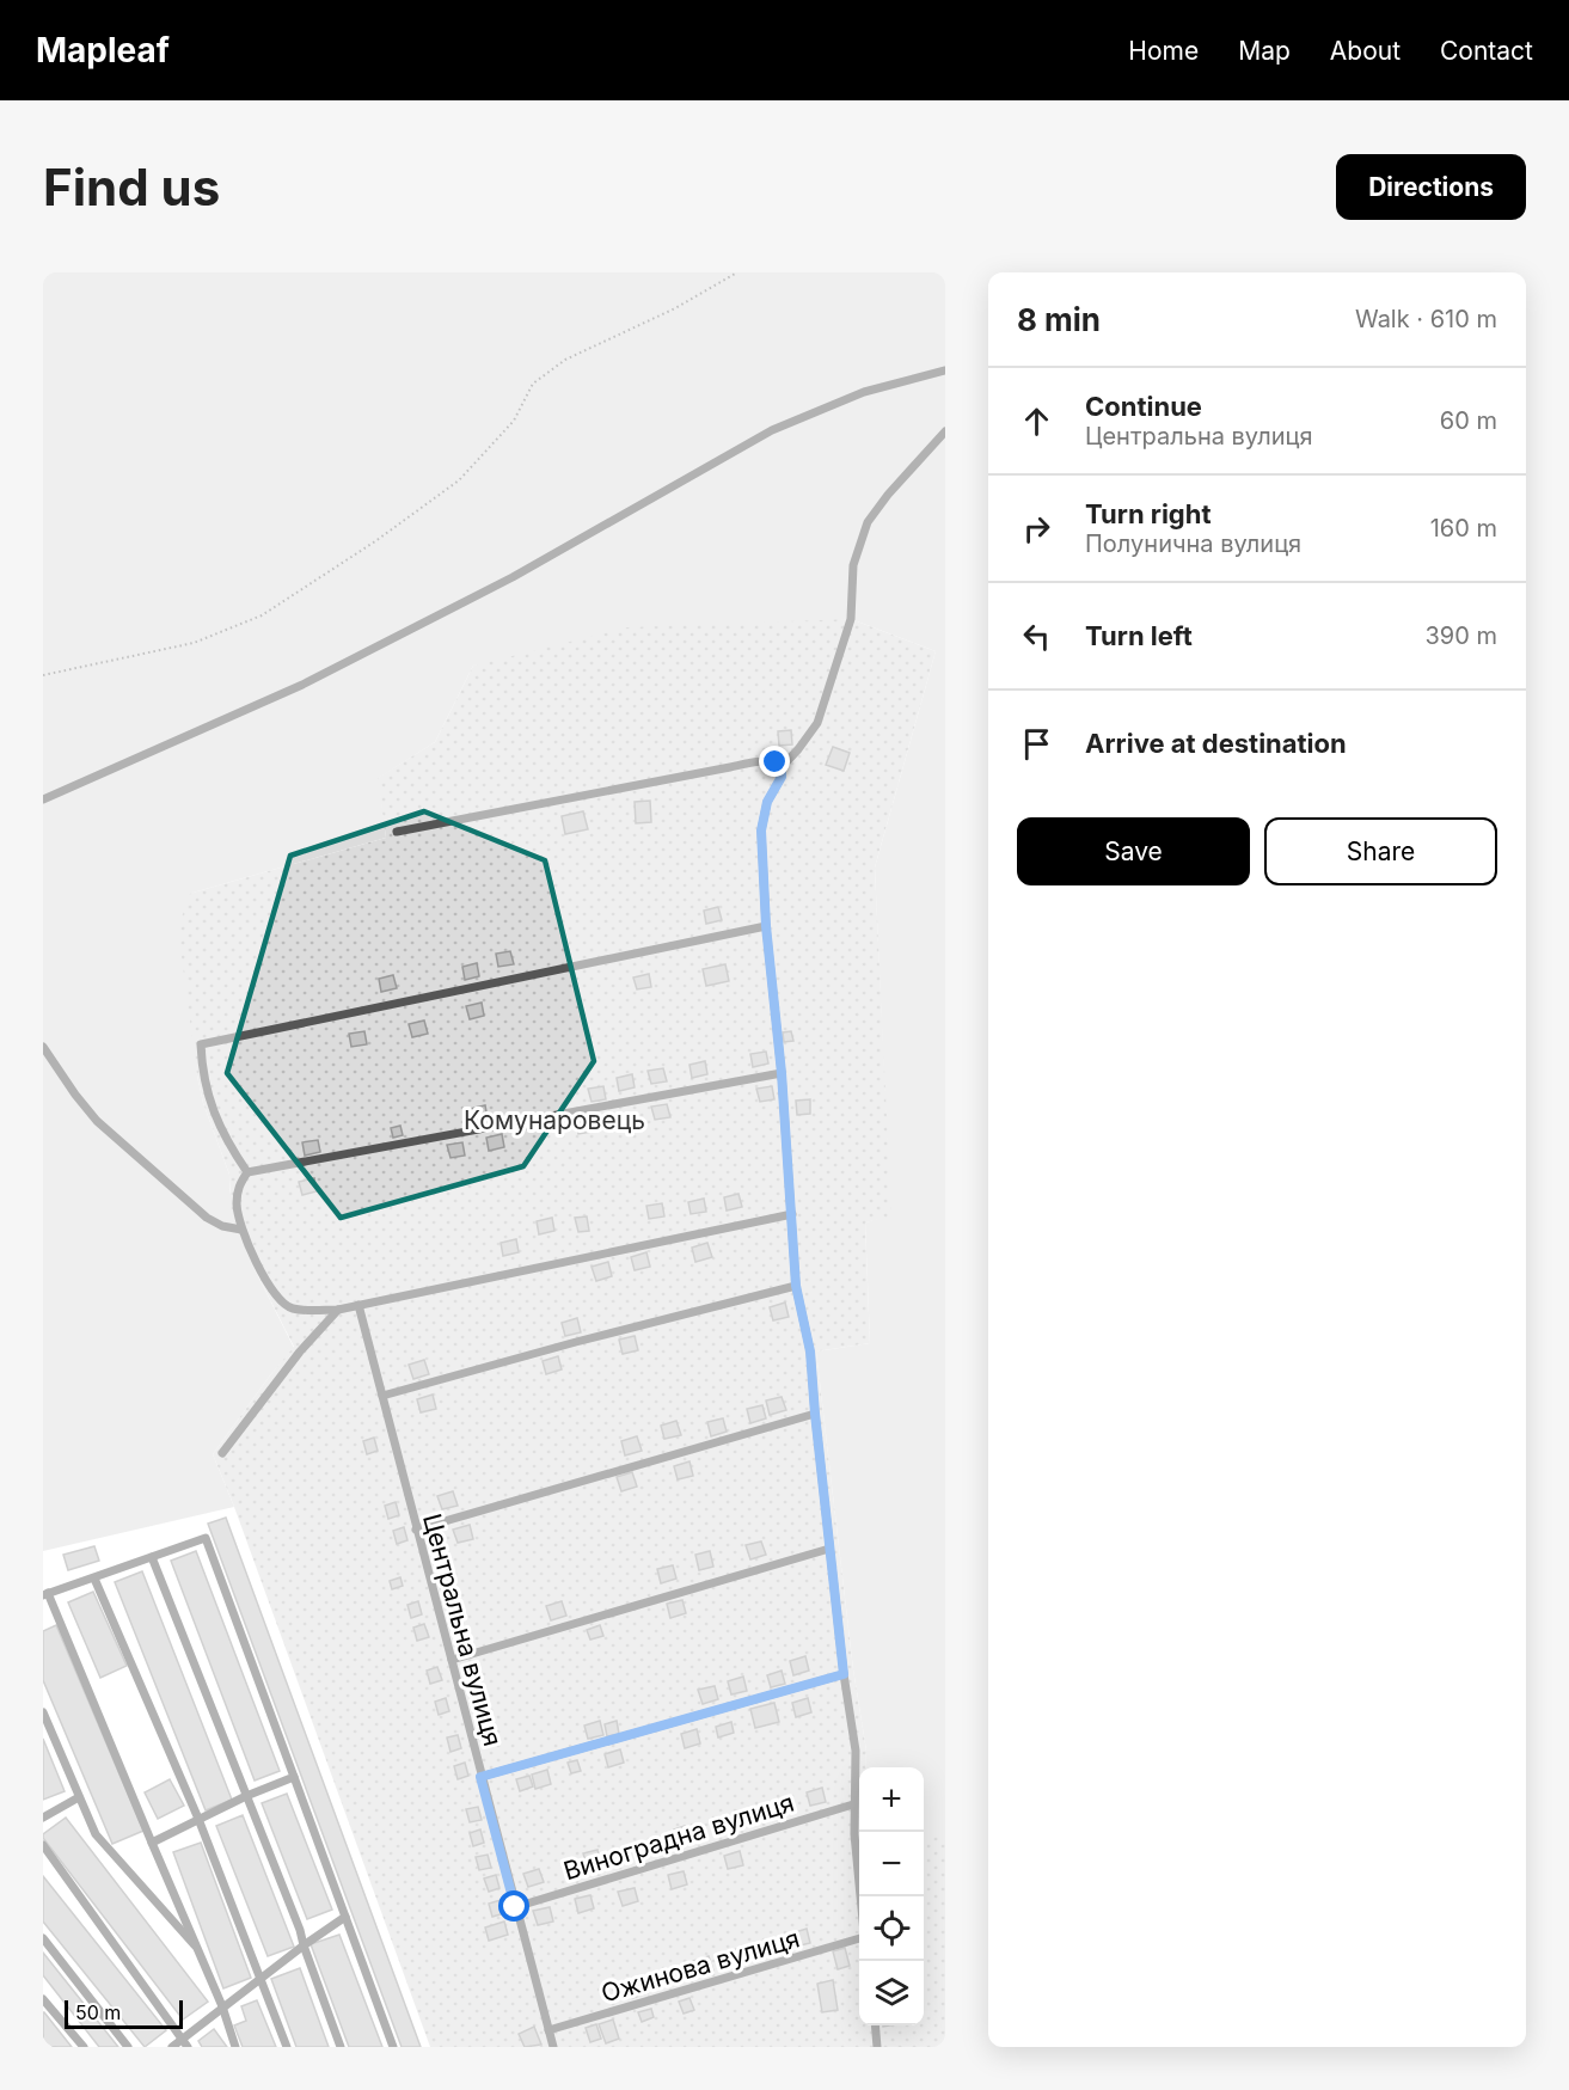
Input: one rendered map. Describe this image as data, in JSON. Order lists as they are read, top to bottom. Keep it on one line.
{"streets":{"lane":["Центральна вулиця","Виноградна вулиця","Ожинова вулиця"]},"crossings":[["Центральна вулиця","Виноградна вулиця"],["Центральна вулиця","Ожинова вулиця"]],"parks":["Комунаровець"],"scale_bar":"50 m","page":{"header":"Mapleaf","nav":["Home","Map","About","Contact"],"buttons":["Directions",["Save","Share"]],"title":"Find us","heading":["8 min","Walk · 610 m"],"list":[["Continue","Центральна вулиця","60 m"],["Turn right","Полунична вулиця","160 m"],["Turn left","390 m"],"Arrive at destination"],"map_buttons":["+","−"],"scale":"50 m"}}
